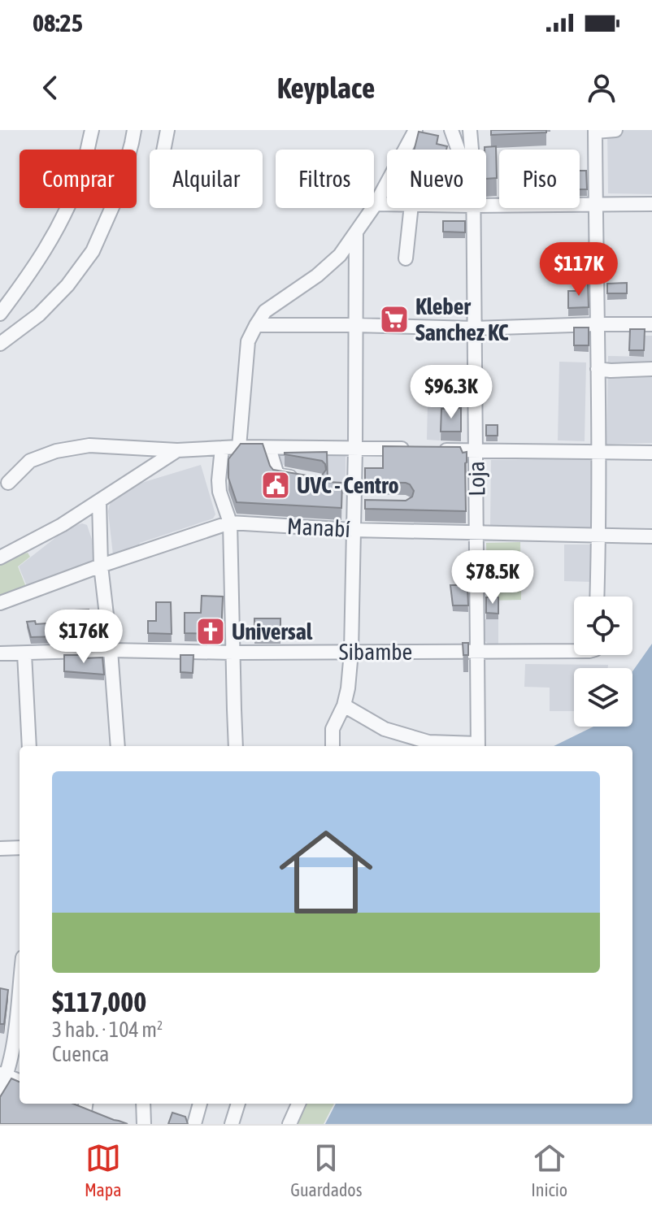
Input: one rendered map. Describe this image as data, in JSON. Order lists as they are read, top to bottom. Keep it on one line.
{"streets":{"street":["Loja","Manabí","Sibambe"]},"crossings":[["Loja","Manabí"],["Loja","Sibambe"]],"places":{"supermarket":["Kleber Sanchez KC"],"public building":["UVC - Centro"],"church":["Universal"]},"page":{"status":"08:25","header":"Keyplace","chip":["Comprar","Alquilar","Filtros","Nuevo","Piso"],"price":["$117K","$96.3K","$78.5K","$176K"],"list":[{"name":"$117,000","note":"3 hab. · 104 m² · Cuenca"}],"tabs":["Mapa","Guardados","Inicio"]}}
